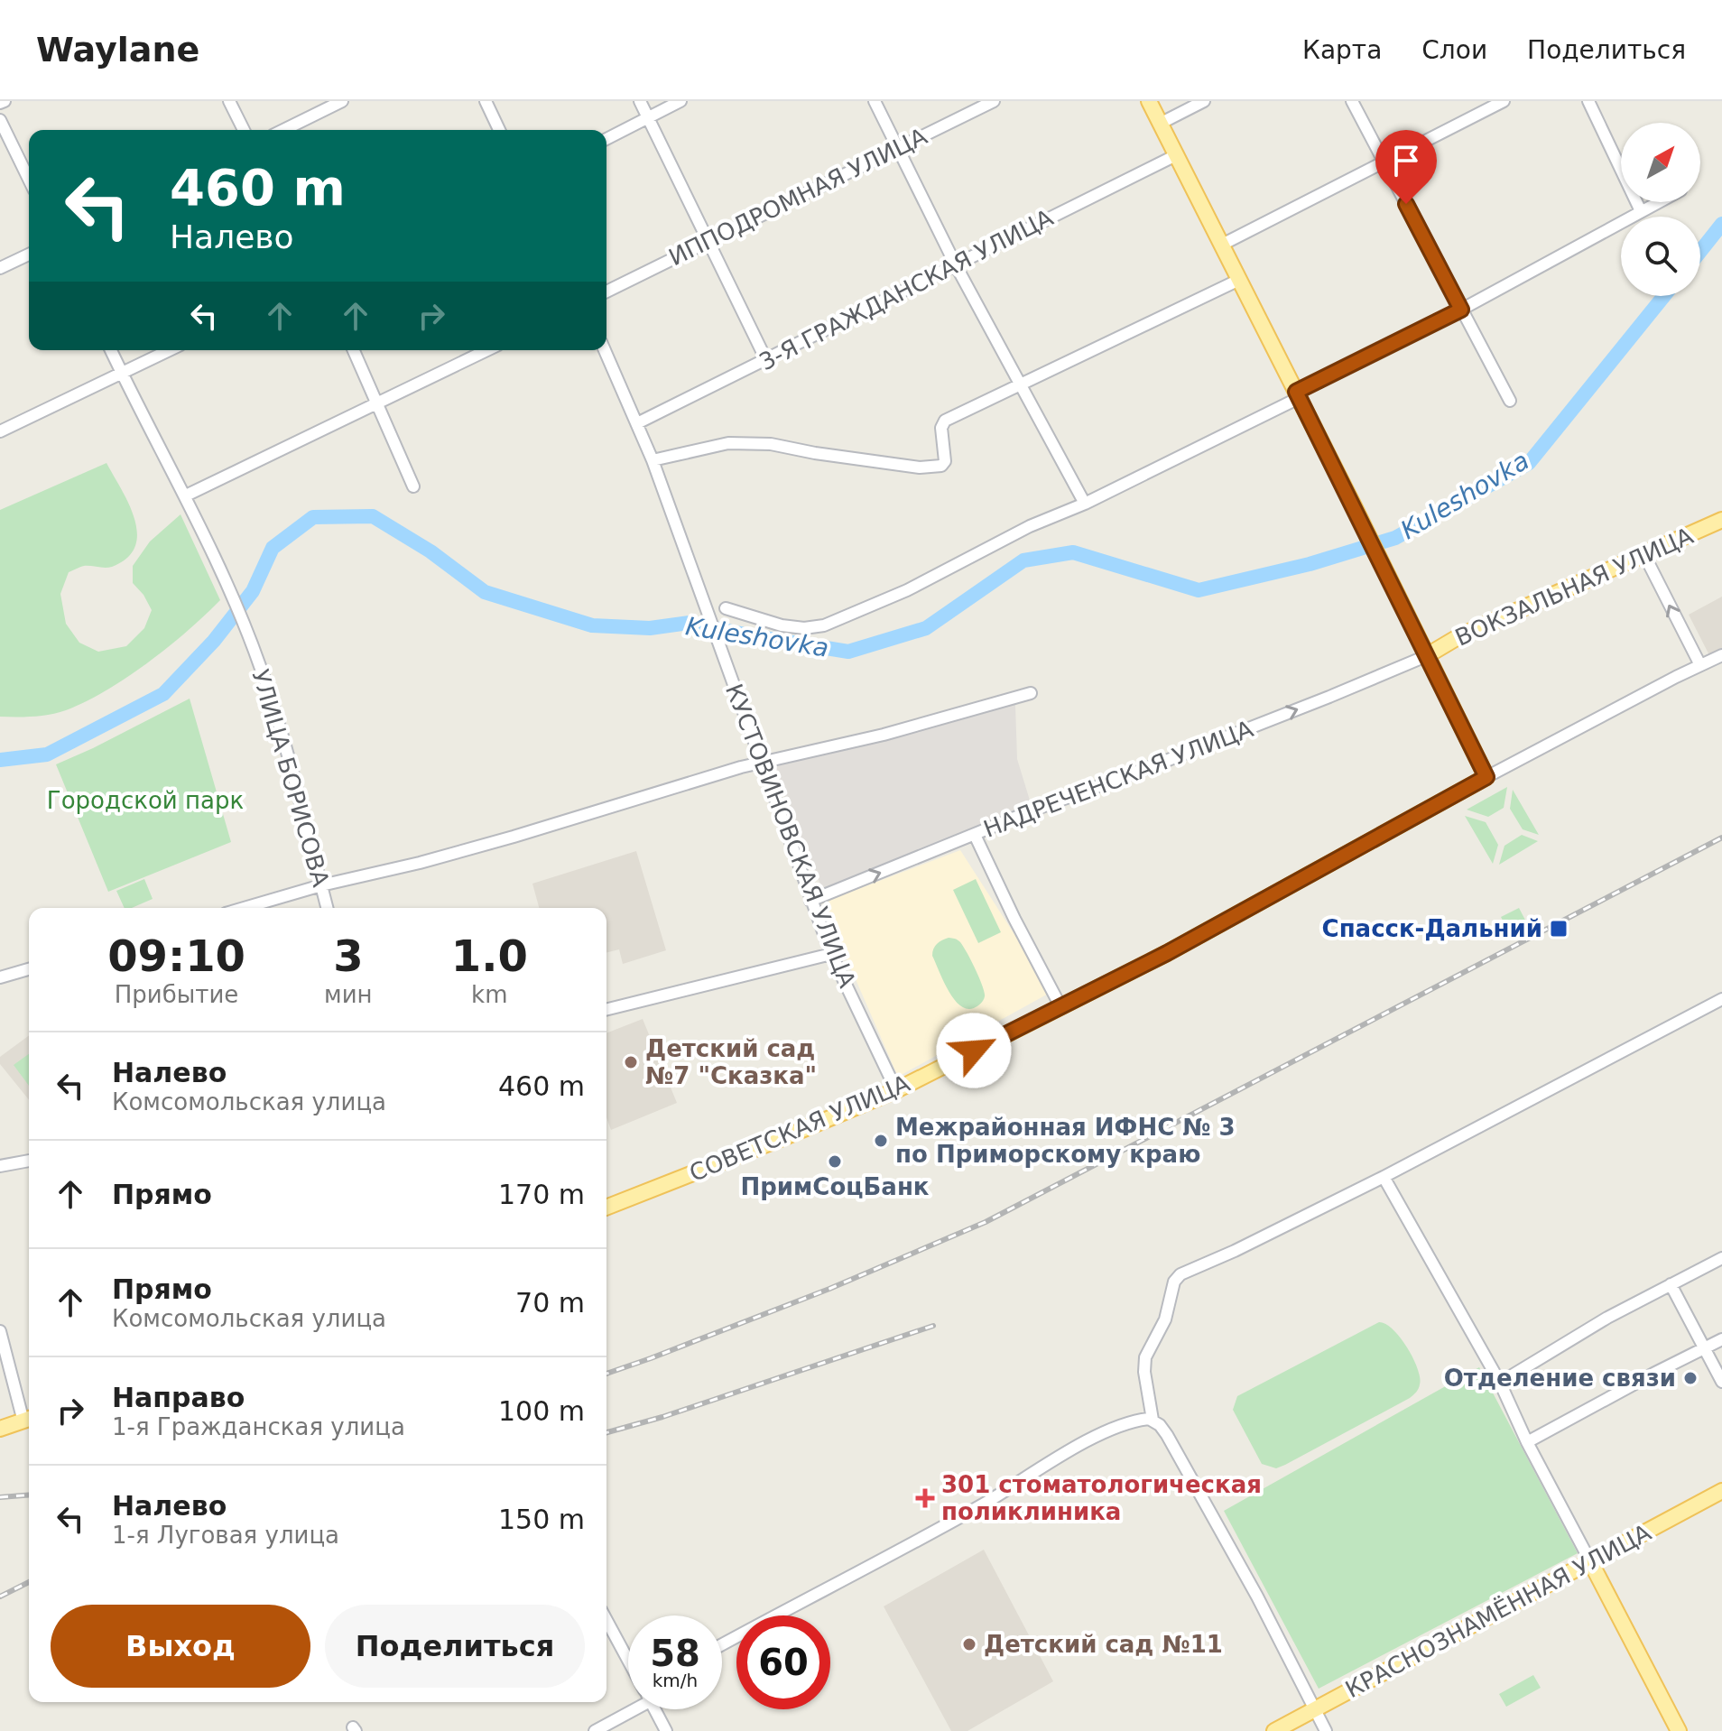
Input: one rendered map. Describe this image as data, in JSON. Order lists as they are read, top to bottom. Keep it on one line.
{"streets":{"main road":["ВОКЗАЛЬНАЯ УЛИЦА","СОВЕТСКАЯ УЛИЦА","КРАСНОЗНАМЁННАЯ УЛИЦА"],"street":["ИППОДРОМНАЯ УЛИЦА","3-Я ГРАЖДАНСКАЯ УЛИЦА","УЛИЦА БОРИСОВА","НАДРЕЧЕНСКАЯ УЛИЦА","КУСТОВИНОВСКАЯ УЛИЦА"]},"crossings":[["ВОКЗАЛЬНАЯ УЛИЦА","НАДРЕЧЕНСКАЯ УЛИЦА"],["НАДРЕЧЕНСКАЯ УЛИЦА","КУСТОВИНОВСКАЯ УЛИЦА"],["КУСТОВИНОВСКАЯ УЛИЦА","СОВЕТСКАЯ УЛИЦА"]],"one_way":["НАДРЕЧЕНСКАЯ УЛИЦА"],"water":["Kuleshovka"],"parks":["Городской парк"],"places":{"transit":["Спасск-Дальний"],"other":["Детский сад №7 \"Сказка\"","Межрайонная ИФНС № 3 по Приморскому краю","ПримСоцБанк","Отделение связи","Детский сад №11"],"health":["301 стоматологическая поликлиника"]},"north":"top right","page":{"header":"Waylane","nav":["Карта","Слои","Поделиться"],"turn":["460 m","Налево"],"eta":["09:10","Прибытие","3","мин","1.0","km"],"list":[{"name":"Налево","note":"Комсомольская улица","value":"460 m"},{"name":"Прямо","value":"170 m"},{"name":"Прямо","note":"Комсомольская улица","value":"70 m"},{"name":"Направо","note":"1-я Гражданская улица","value":"100 m"},{"name":"Налево","note":"1-я Луговая улица","value":"150 m"}],"buttons":["Выход","Поделиться"],"speed":"58 km/h","limit":"60"}}
